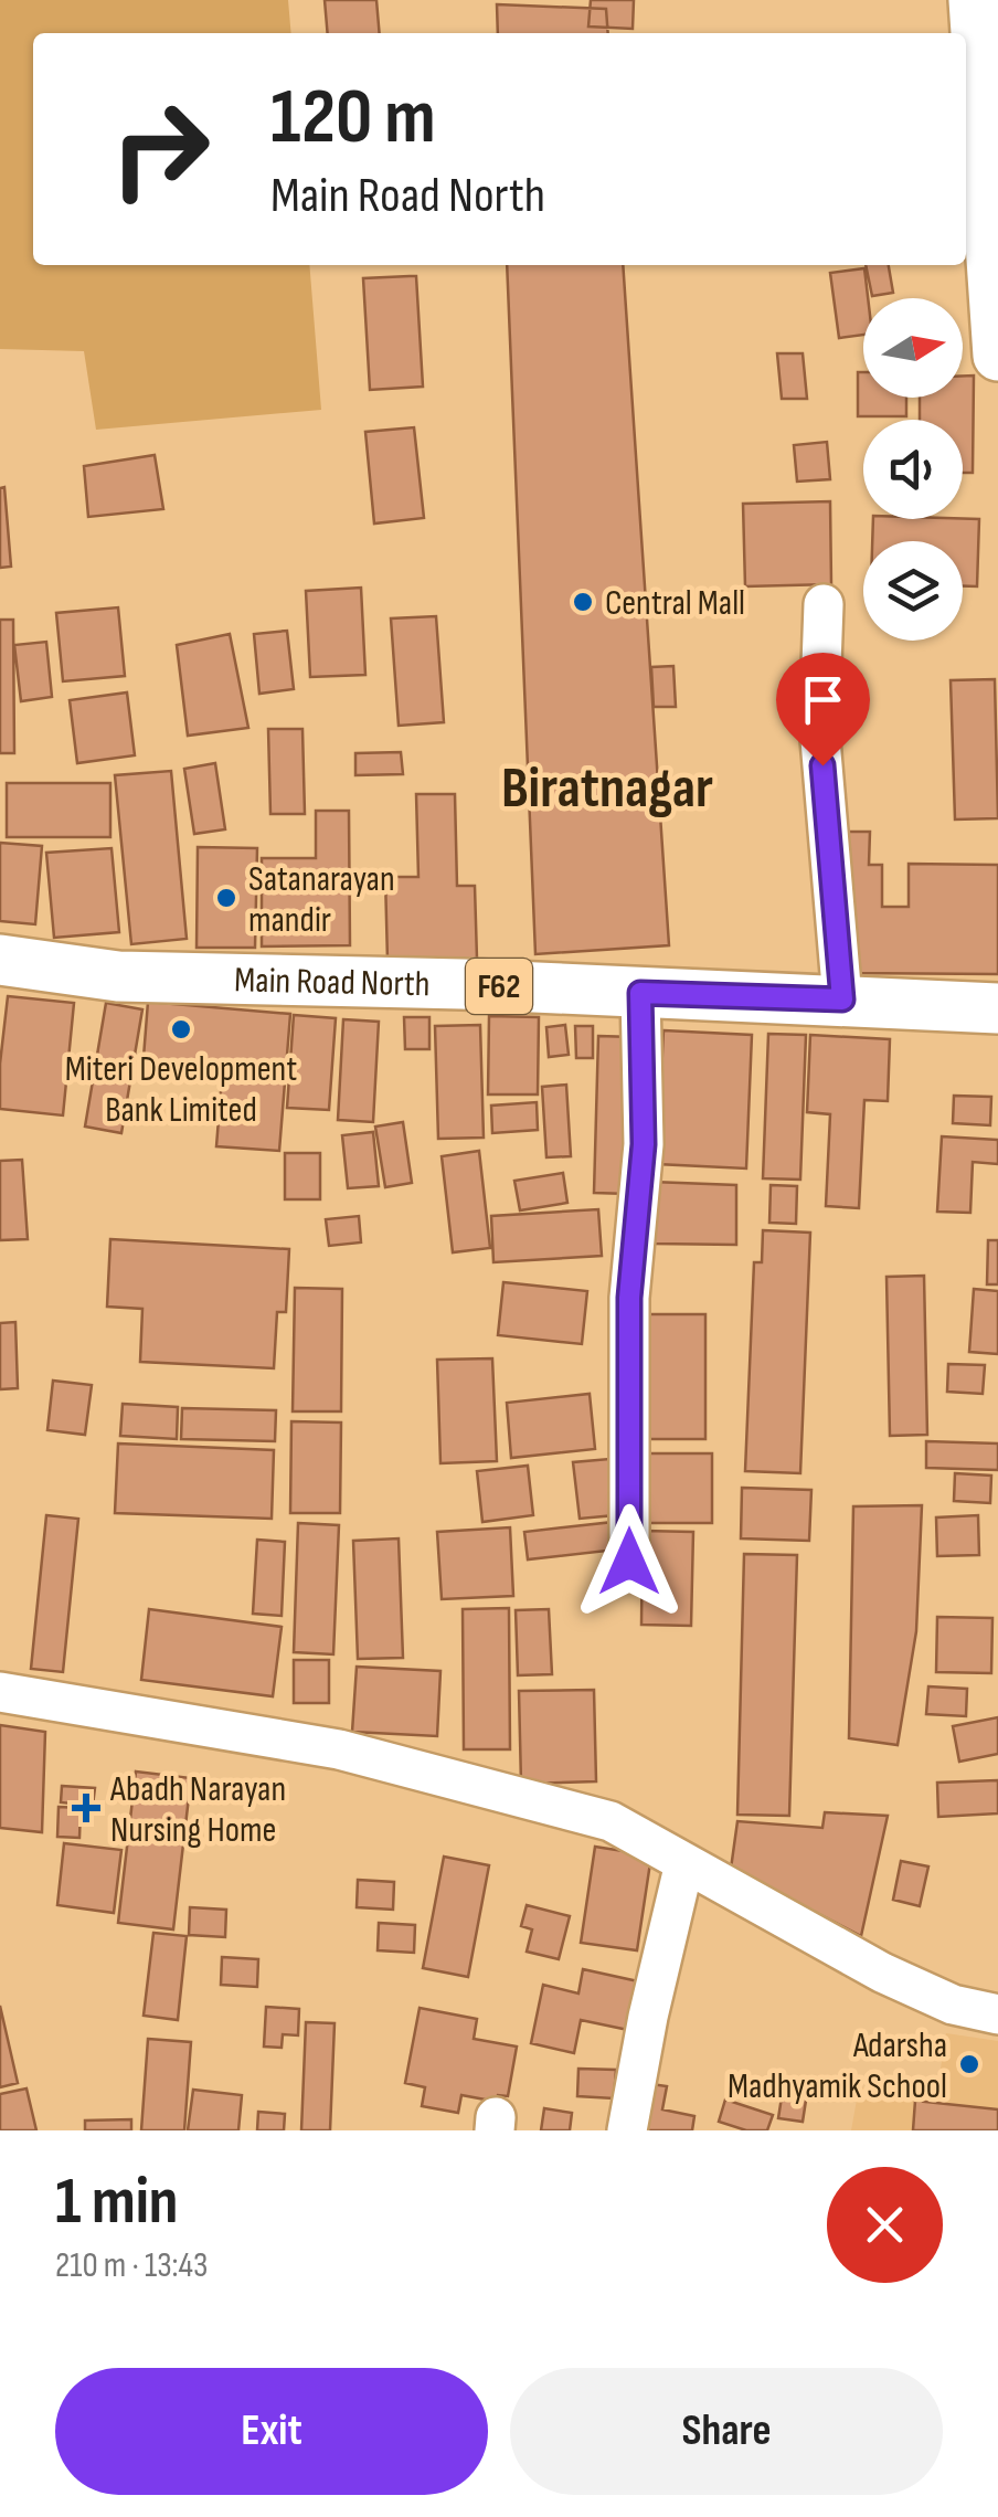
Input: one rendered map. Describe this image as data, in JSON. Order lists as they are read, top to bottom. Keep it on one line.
{"streets":{"main road":["Main Road North","F62"]},"districts":["Biratnagar"],"places":{"other":["Central Mall","Satanarayan mandir","Miteri Development Bank Limited","Adarsha Madhyamik School"],"health":["Abadh Narayan Nursing Home"]},"north":"right","page":{"turn":["120 m","Main Road North"],"heading":["1 min","210 m · 13:43"],"buttons":["Exit","Share"]}}
